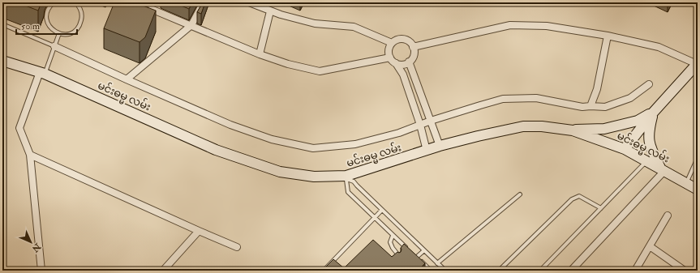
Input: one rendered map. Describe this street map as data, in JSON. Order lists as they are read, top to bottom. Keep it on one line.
{"streets":{"main road":["မင်းဓမ္မ လမ်း"]},"scale_bar":"50 m","north":"bottom right"}
